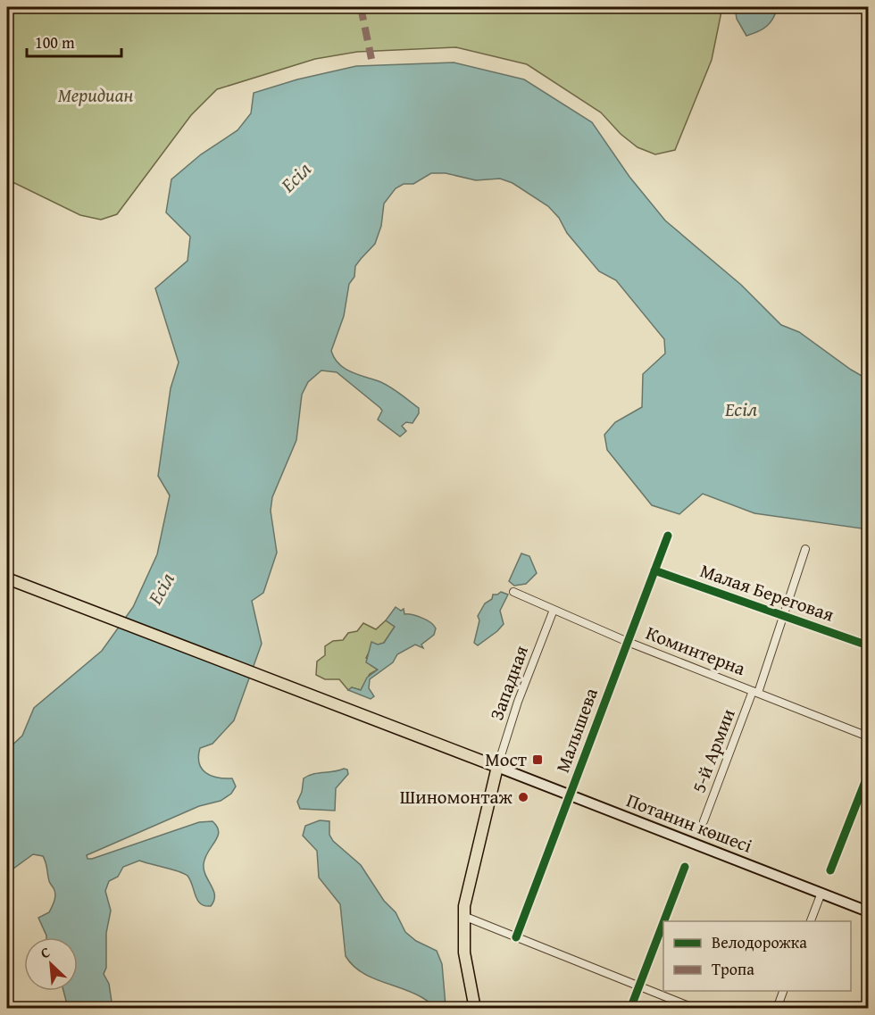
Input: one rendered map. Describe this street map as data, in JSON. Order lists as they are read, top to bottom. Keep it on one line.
{"streets":{"main road":["Потанин көшесі"],"street":["Малая Береговая","Коминтерна","Западная","Малышева","5-й Армии"]},"crossings":[["Малая Береговая","Малышева"],["Малая Береговая","5-й Армии"],["Коминтерна","Западная"],["Коминтерна","Малышева"],["Коминтерна","5-й Армии"],["Западная","Потанин көшесі"],["Малышева","Потанин көшесі"]],"water":["Есіл"],"parks":["Меридиан"],"places":{"transit":["Мост"],"other":["Шиномонтаж"]},"legend":["Велодорожка","Тропа"],"scale_bar":"100 m","north":"top left"}
